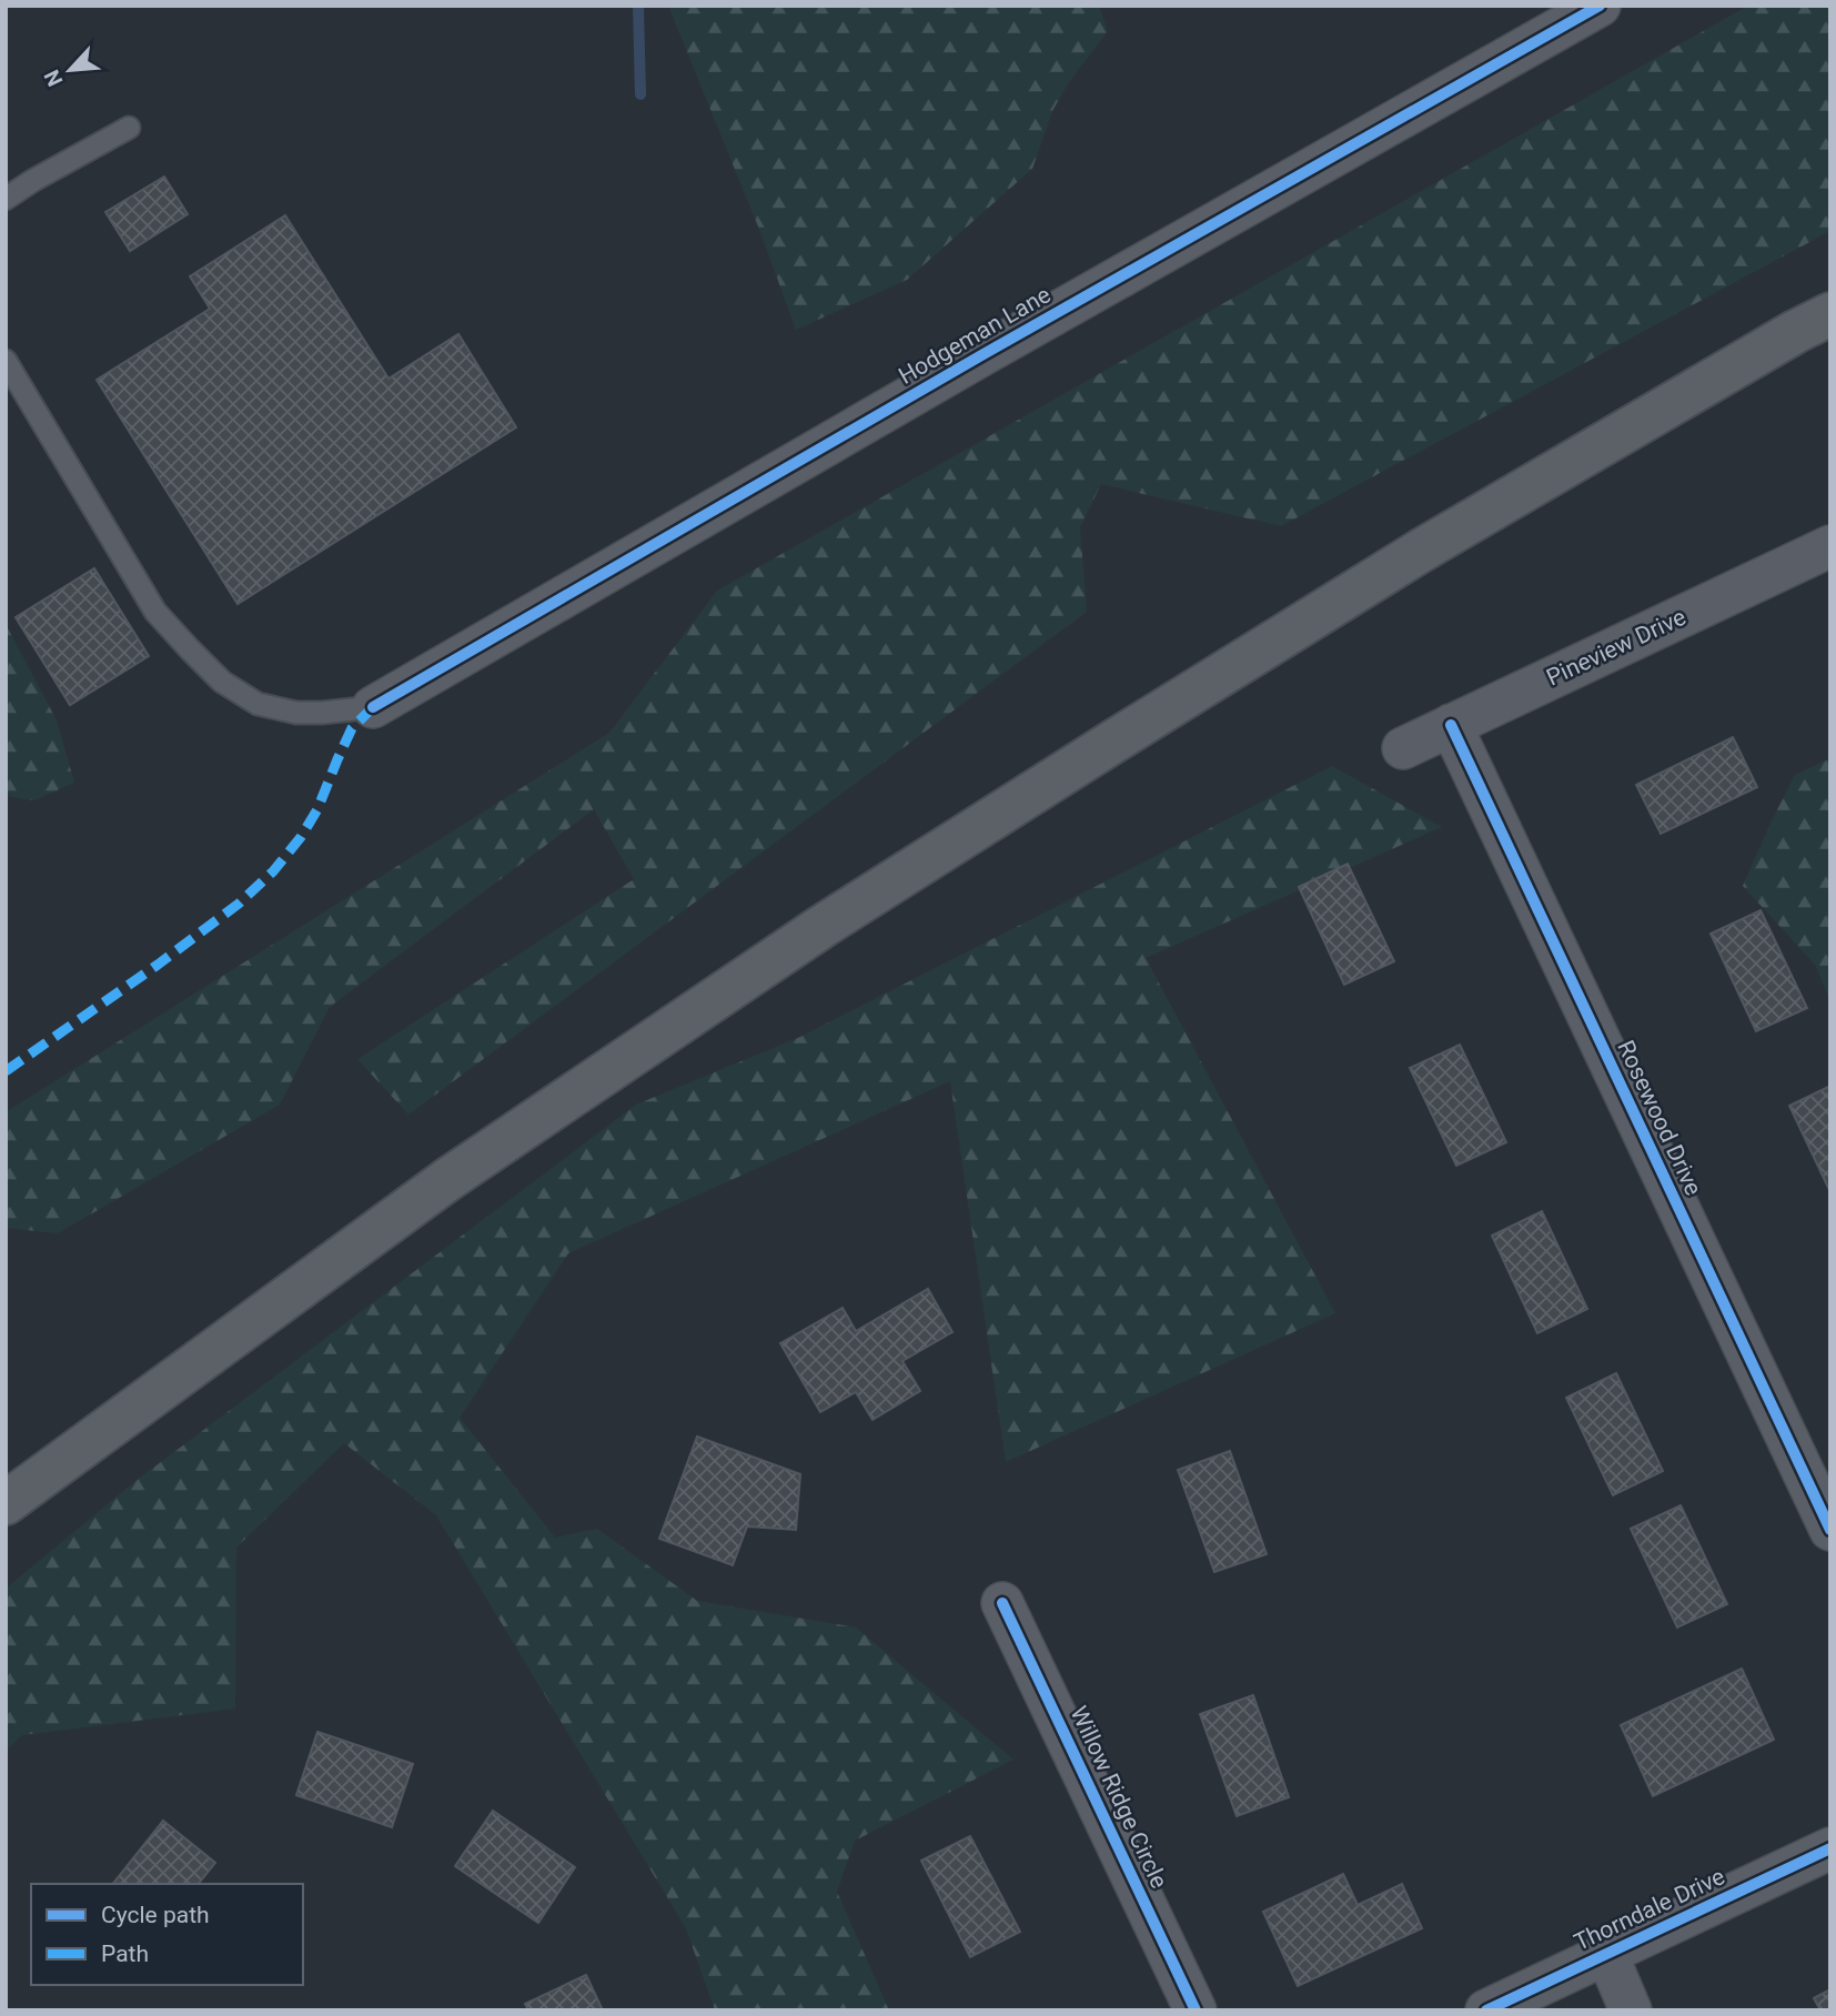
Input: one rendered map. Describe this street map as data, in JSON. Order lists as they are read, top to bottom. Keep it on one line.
{"streets":{"street":["Hodgeman Lane","Pineview Drive","Rosewood Drive","Willow Ridge Circle","Thorndale Drive"]},"crossings":[["Pineview Drive","Rosewood Drive"]],"legend":["Cycle path","Path"],"north":"bottom left"}
